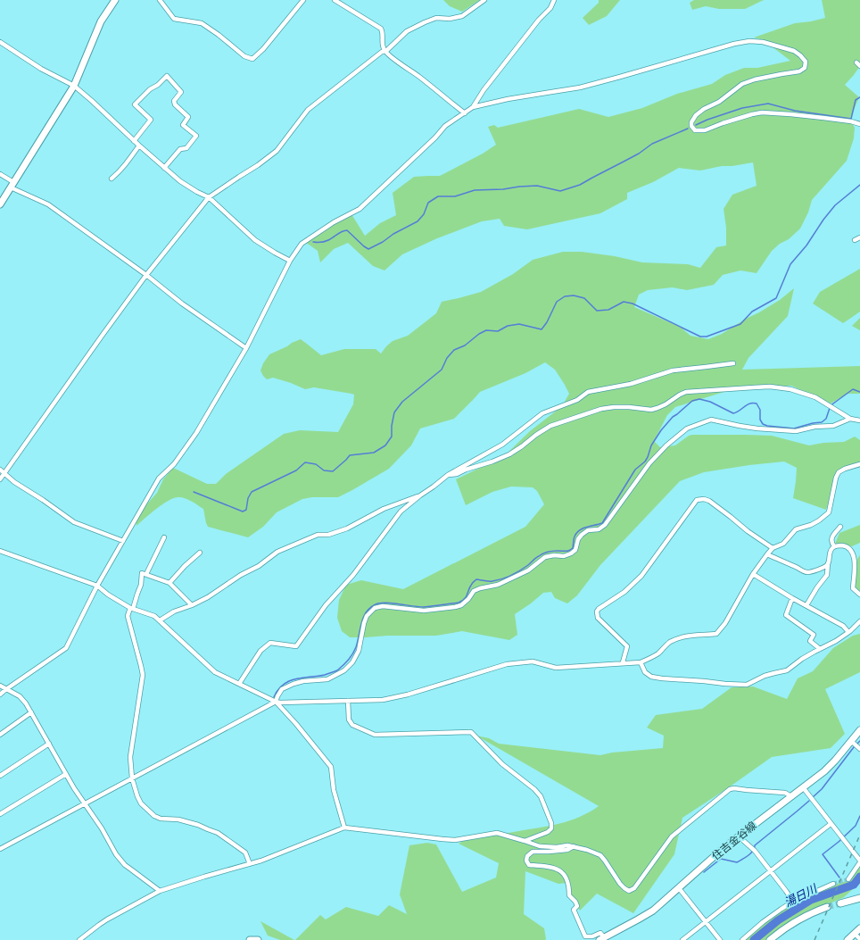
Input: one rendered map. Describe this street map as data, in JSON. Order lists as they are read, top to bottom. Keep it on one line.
{"streets":{"main road":["住吉金谷線"]},"water":["湯日川"]}
